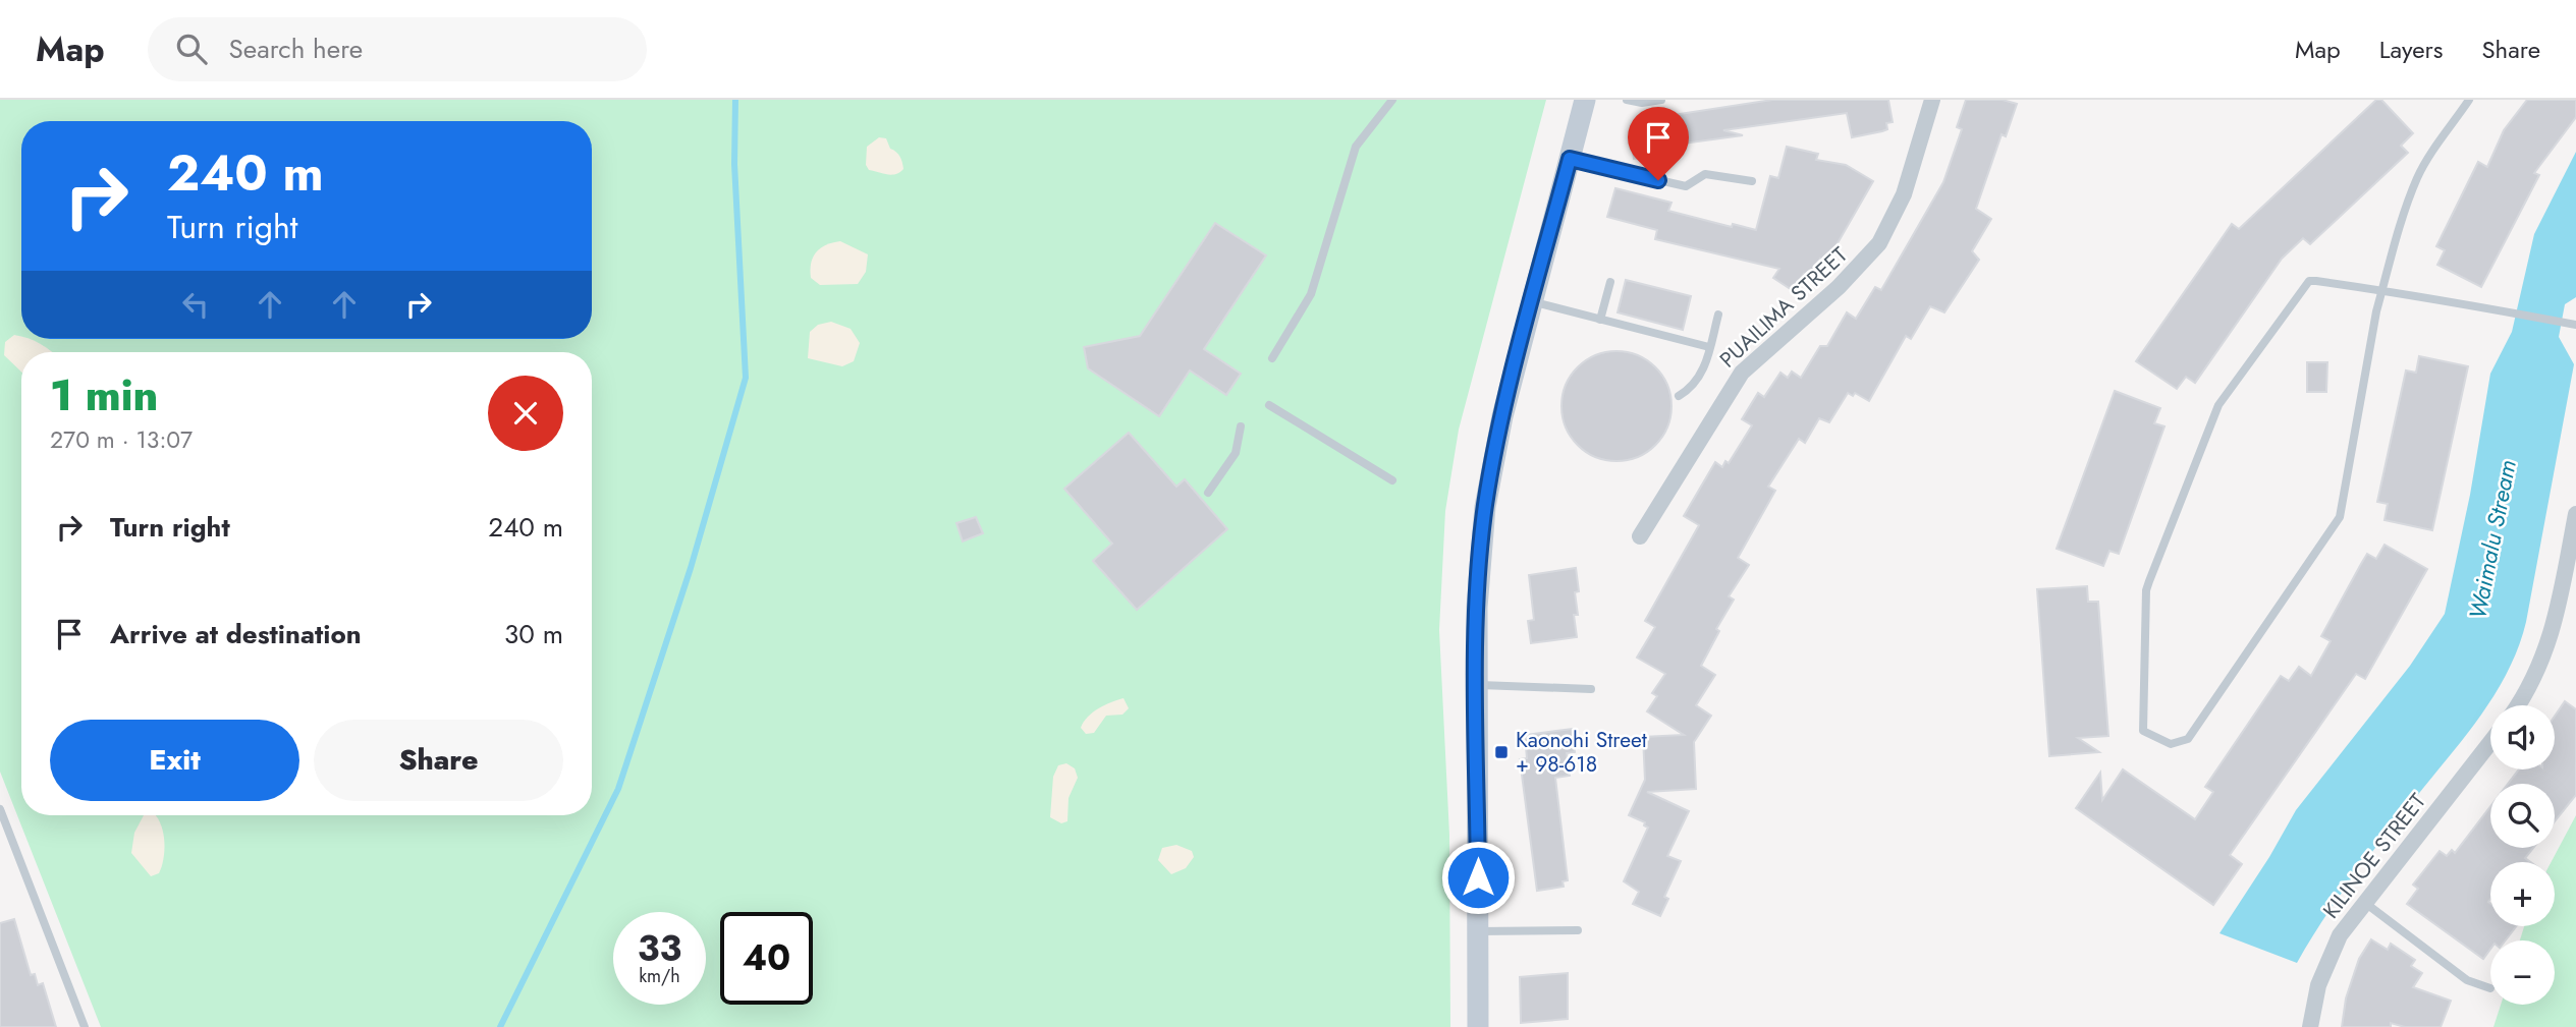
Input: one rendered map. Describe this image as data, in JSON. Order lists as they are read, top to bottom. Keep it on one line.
{"streets":{"street":["PUAILIMA STREET","KILINOE STREET"]},"water":["Waimalu Stream"],"places":{"transit":["Kaonohi Street + 98-618"]},"page":{"header":"Map","search":"Search here","nav":["Map","Layers","Share"],"turn":["240 m","Turn right"],"heading":["1 min","270 m · 13:07"],"list":[{"name":"Turn right","value":"240 m"},{"name":"Arrive at destination","value":"30 m"}],"map_buttons":["+","−"],"buttons":["Exit","Share"],"speed":"33 km/h","limit":"40"}}
